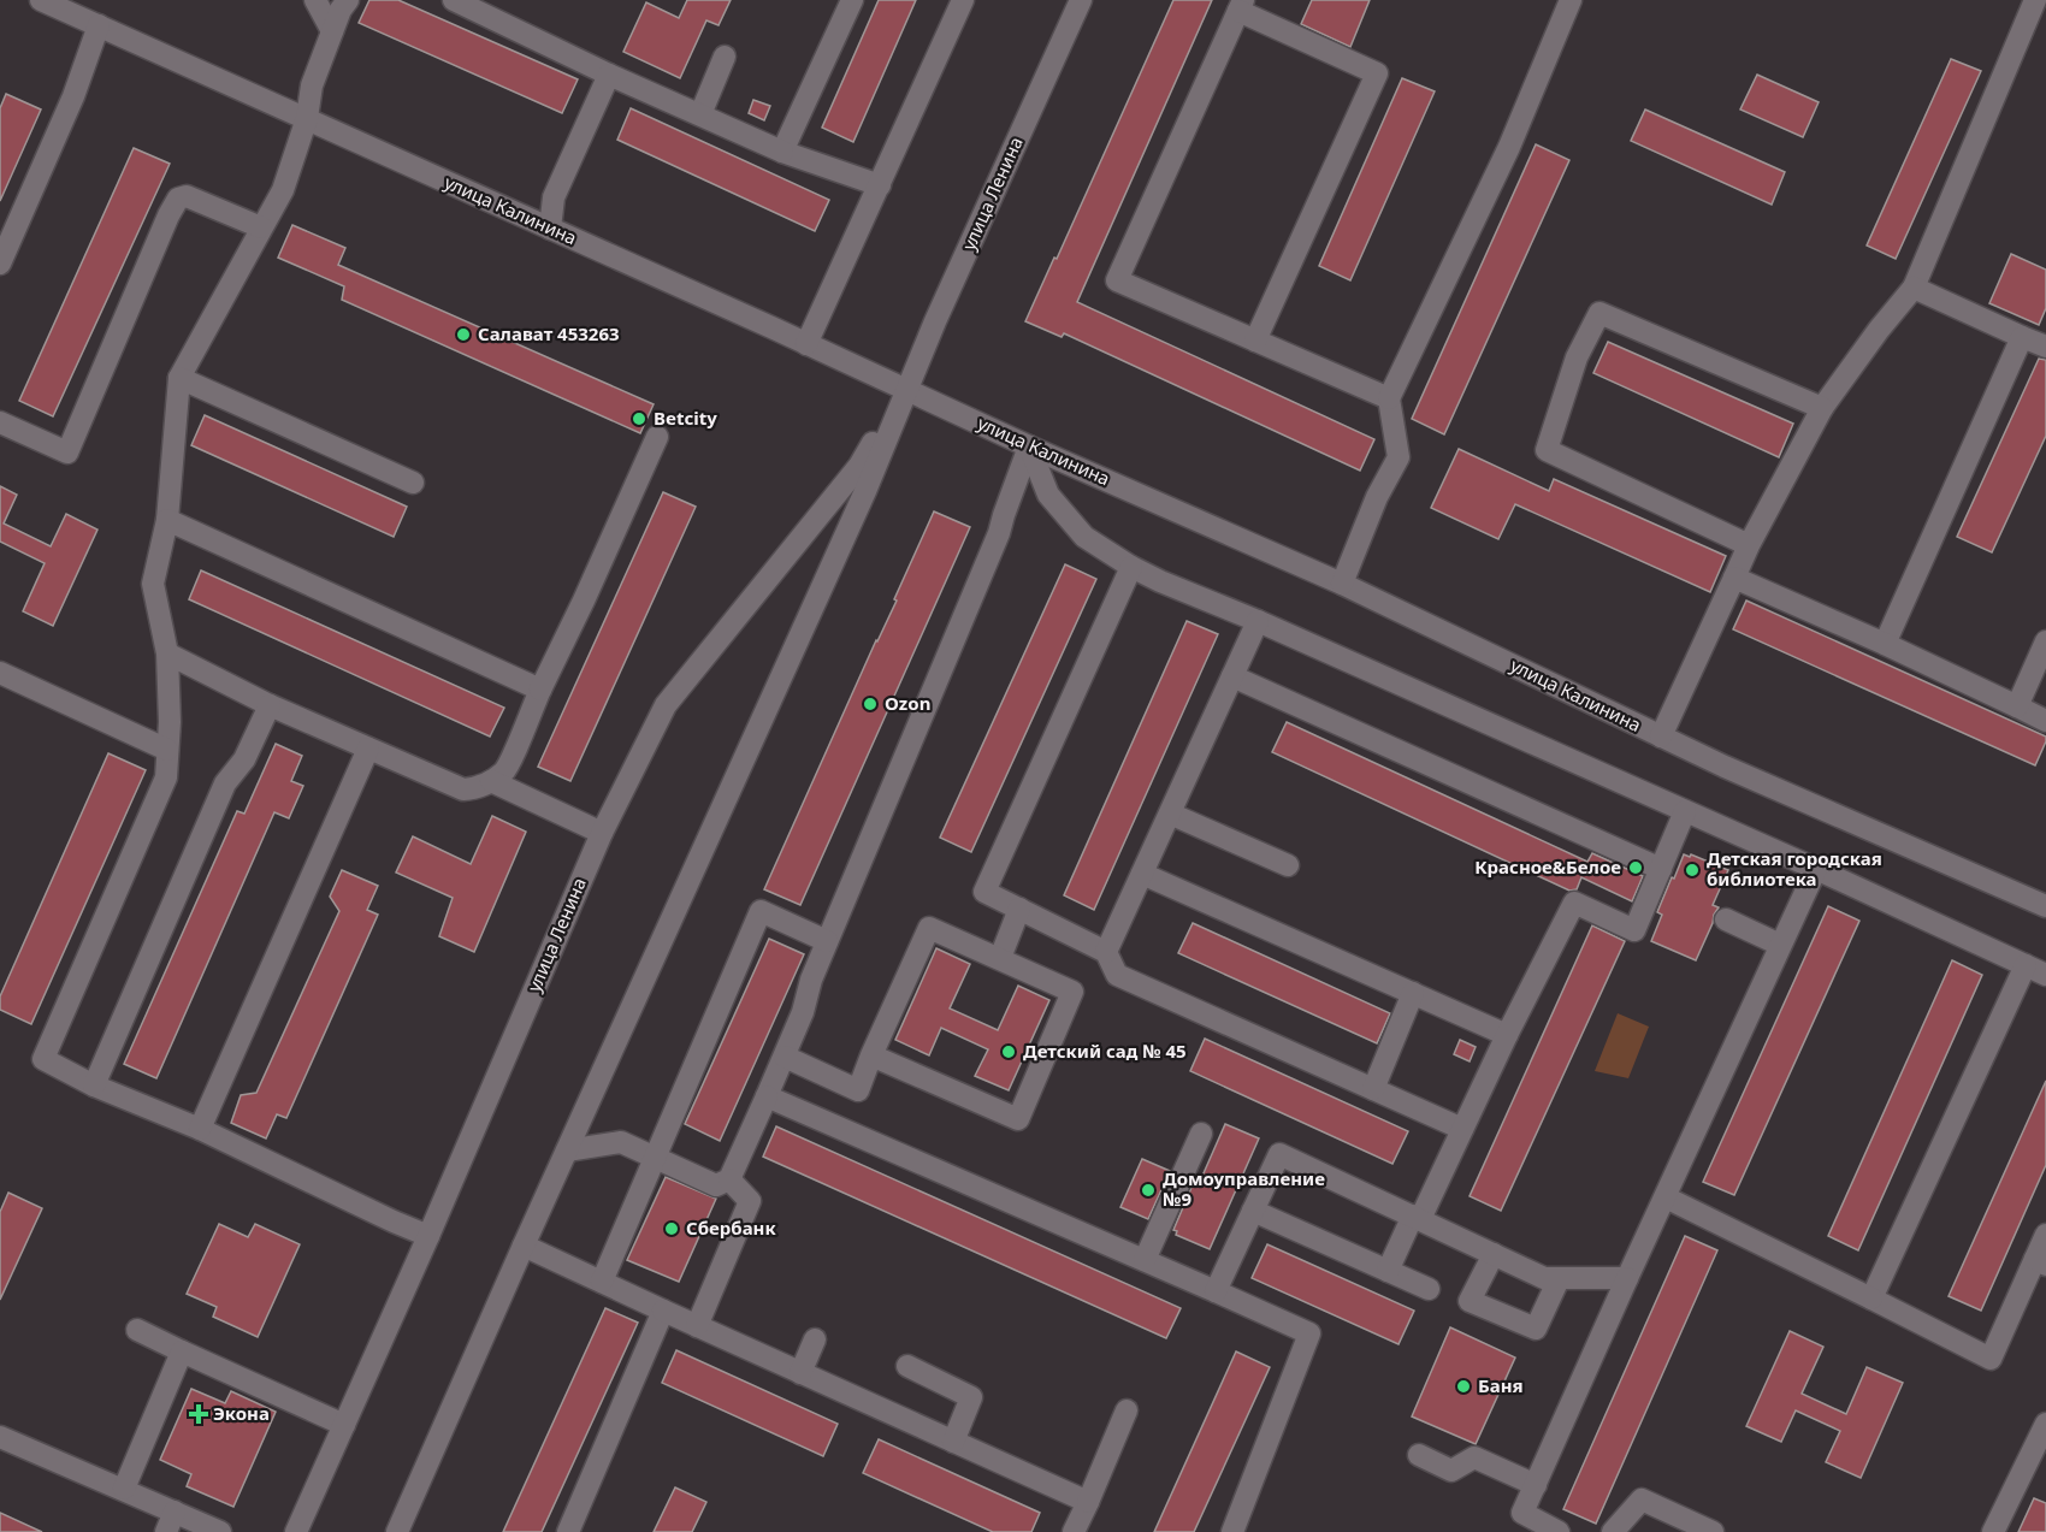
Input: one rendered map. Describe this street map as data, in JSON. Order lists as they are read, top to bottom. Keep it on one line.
{"streets":{"street":["улица Ленина","улица Калинина"]},"crossings":[["улица Ленина","улица Калинина"]],"places":{"other":["Салават 453263","Betcity","Ozon","Красное&Белое","Детская городская библиотека","Детский сад № 45","Домоуправление №9","Сбербанк","Баня"],"health":["Экона"]}}
